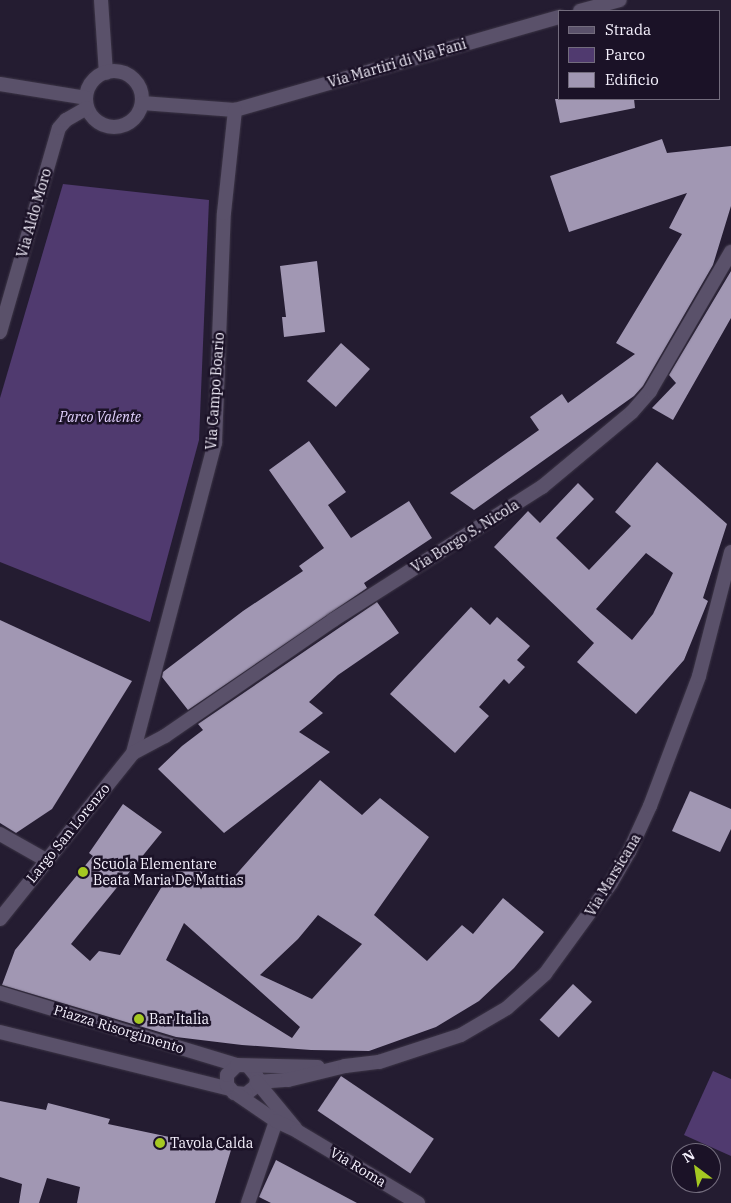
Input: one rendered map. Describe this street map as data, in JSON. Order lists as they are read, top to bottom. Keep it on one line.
{"streets":{"street":["Via Martiri di Via Fani","Via Aldo Moro","Via Campo Boario","Via Borgo S. Nicola","Largo San Lorenzo","Via Marsicana","Piazza Risorgimento","Via Roma"]},"crossings":[["Via Martiri di Via Fani","Via Campo Boario"],["Via Campo Boario","Via Borgo S. Nicola"],["Via Campo Boario","Largo San Lorenzo"],["Via Borgo S. Nicola","Largo San Lorenzo"],["Via Marsicana","Piazza Risorgimento"],["Piazza Risorgimento","Via Roma"]],"parks":["Parco Valente"],"places":["Scuola Elementare Beata Maria De Mattias","Bar Italia","Tavola Calda"],"legend":["Strada","Parco","Edificio"],"north":"top left"}
